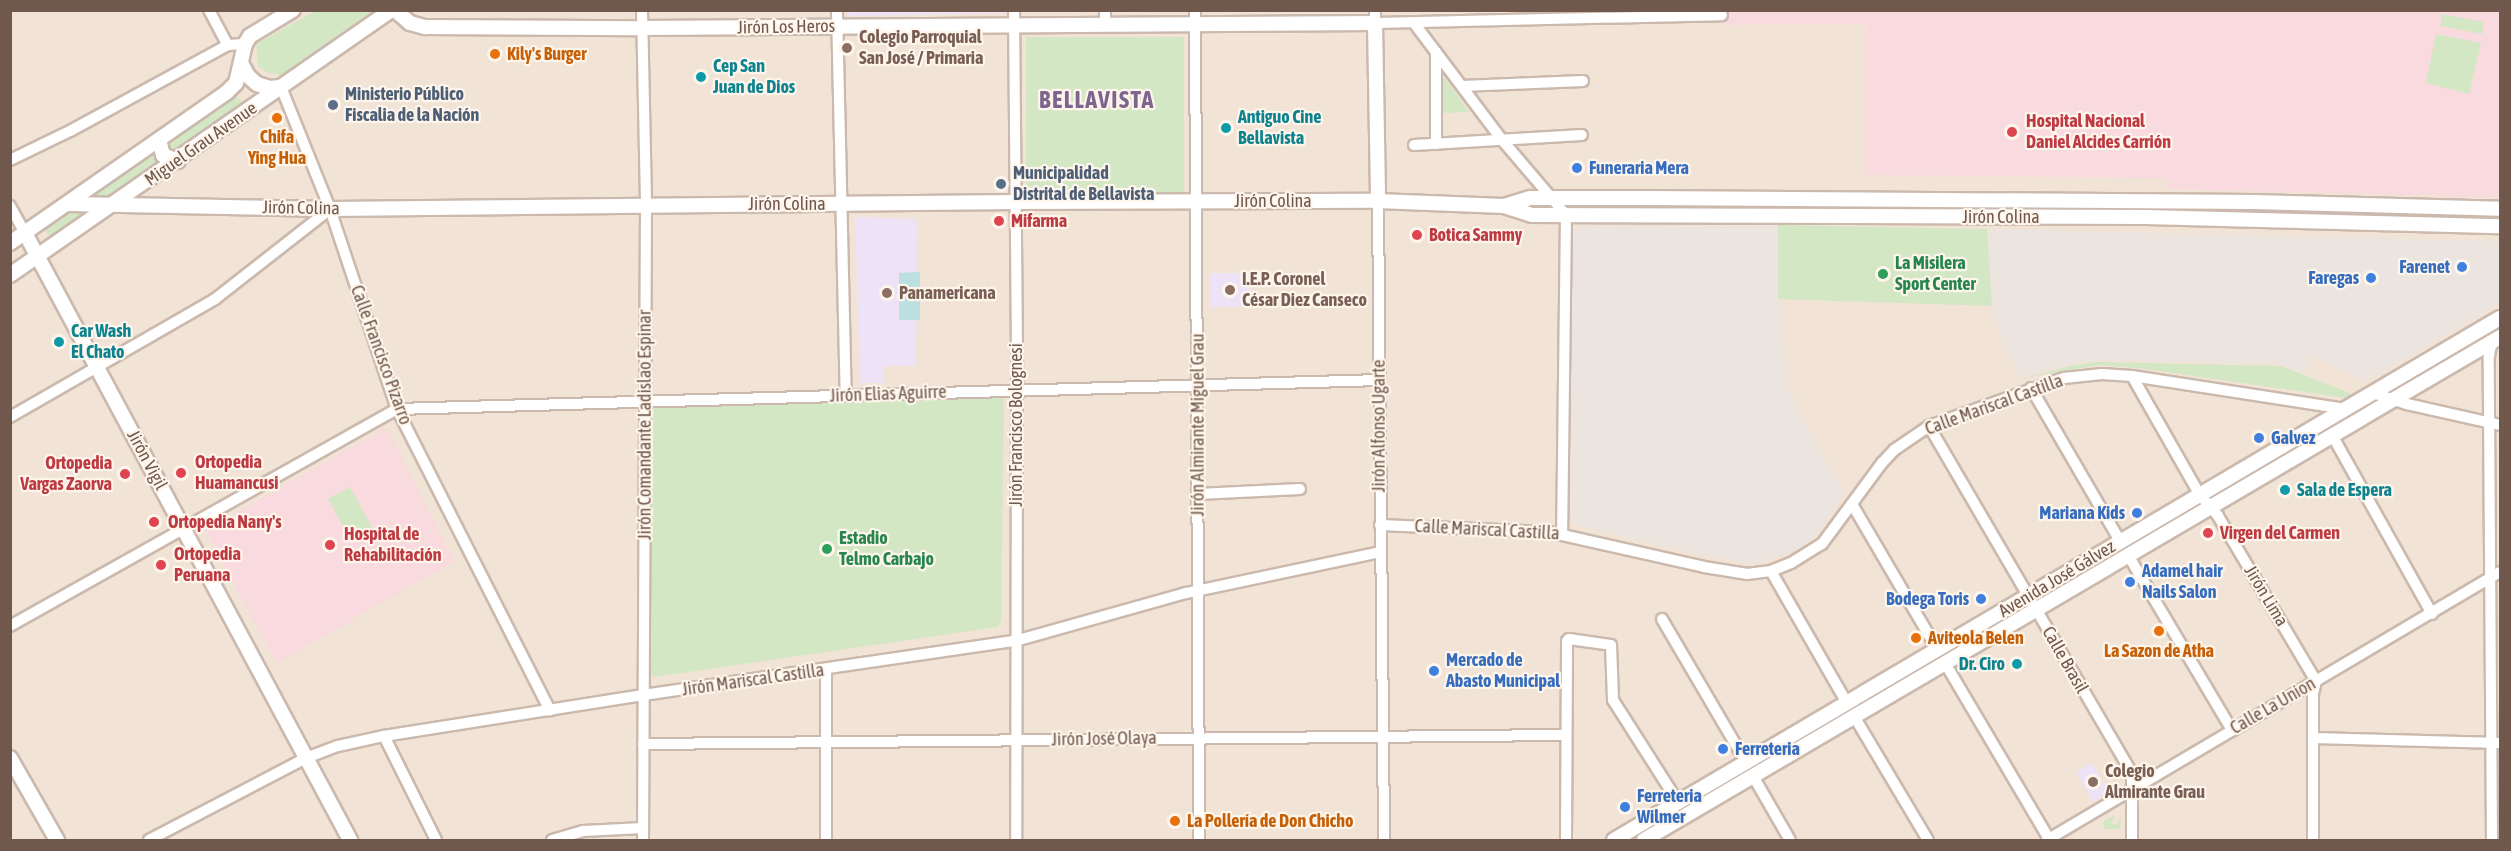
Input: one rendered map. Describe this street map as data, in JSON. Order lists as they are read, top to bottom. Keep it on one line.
{"streets":{"street":["Jirón Los Heros","Miguel Grau Avenue","Jirón Colina","Calle Francisco Pizarro","Jirón Elias Aguirre","Calle Mariscal Castilla","Jirón Comandante Ladislao Espinar","Jirón Francisco Bolognesi","Jirón Almirante Miguel Grau","Jirón Alfonso Ugarte","Jirón Vigil","Avenida José Gálvez","Jirón Lima","Calle Brasil","Jirón Mariscal Castilla","Calle La Union","Jirón José Olaya"]},"crossings":[["Jirón Los Heros","Miguel Grau Avenue"],["Jirón Los Heros","Jirón Comandante Ladislao Espinar"],["Jirón Los Heros","Jirón Francisco Bolognesi"],["Jirón Los Heros","Jirón Almirante Miguel Grau"],["Jirón Los Heros","Jirón Alfonso Ugarte"],["Miguel Grau Avenue","Jirón Colina"],["Miguel Grau Avenue","Calle Francisco Pizarro"],["Miguel Grau Avenue","Jirón Vigil"],["Jirón Colina","Calle Francisco Pizarro"],["Jirón Colina","Jirón Comandante Ladislao Espinar"],["Jirón Colina","Jirón Francisco Bolognesi"],["Jirón Colina","Jirón Almirante Miguel Grau"],["Jirón Colina","Jirón Alfonso Ugarte"],["Calle Francisco Pizarro","Jirón Elias Aguirre"],["Calle Francisco Pizarro","Jirón Mariscal Castilla"],["Jirón Elias Aguirre","Jirón Comandante Ladislao Espinar"],["Jirón Elias Aguirre","Jirón Francisco Bolognesi"],["Jirón Elias Aguirre","Jirón Almirante Miguel Grau"],["Jirón Elias Aguirre","Jirón Alfonso Ugarte"],["Calle Mariscal Castilla","Jirón Alfonso Ugarte"],["Calle Mariscal Castilla","Avenida José Gálvez"],["Calle Mariscal Castilla","Jirón Lima"],["Calle Mariscal Castilla","Calle Brasil"],["Jirón Comandante Ladislao Espinar","Jirón Mariscal Castilla"],["Jirón Comandante Ladislao Espinar","Jirón José Olaya"],["Jirón Francisco Bolognesi","Jirón Mariscal Castilla"],["Jirón Francisco Bolognesi","Jirón José Olaya"],["Jirón Almirante Miguel Grau","Jirón Mariscal Castilla"],["Jirón Almirante Miguel Grau","Jirón José Olaya"],["Jirón Alfonso Ugarte","Jirón Mariscal Castilla"],["Jirón Alfonso Ugarte","Jirón José Olaya"],["Jirón Vigil","Jirón Mariscal Castilla"],["Avenida José Gálvez","Jirón Lima"],["Avenida José Gálvez","Calle Brasil"],["Jirón Lima","Calle La Union"],["Calle Brasil","Calle La Union"]],"districts":["BELLAVISTA"],"places":["Colegio Parroquial San José / Primaria","Kily's Burger","Cep San Juan de Dios","Ministerio Público Fiscalia de la Nación","Chifa Ying Hua","Antiguo Cine Bellavista","Hospital Nacional Daniel Alcides Carrión","Funeraria Mera","Municipalidad Distrital de Bellavista","Mifarma","Botica Sammy","Farenet","La Misilera Sport Center","Faregas","I.E.P. Coronel César Diez Canseco","Panamericana","Car Wash El Chato","Galvez","Ortopedia Huamancusi","Ortopedia Vargas Zaorva","Sala de Espera","Mariana Kids","Ortopedia Nany's","Virgen del Carmen","Hospital de Rehabilitación","Estadio Telmo Carbajo","Ortopedia Peruana","Adamel hair Nails Salon","Bodega Toris","La Sazon de Atha","Aviteola Belen","Dr. Ciro","Mercado de Abasto Municipal","Ferreteria","Colegio Almirante Grau","Ferreteria Wilmer","La Pollería de Don Chicho"]}
